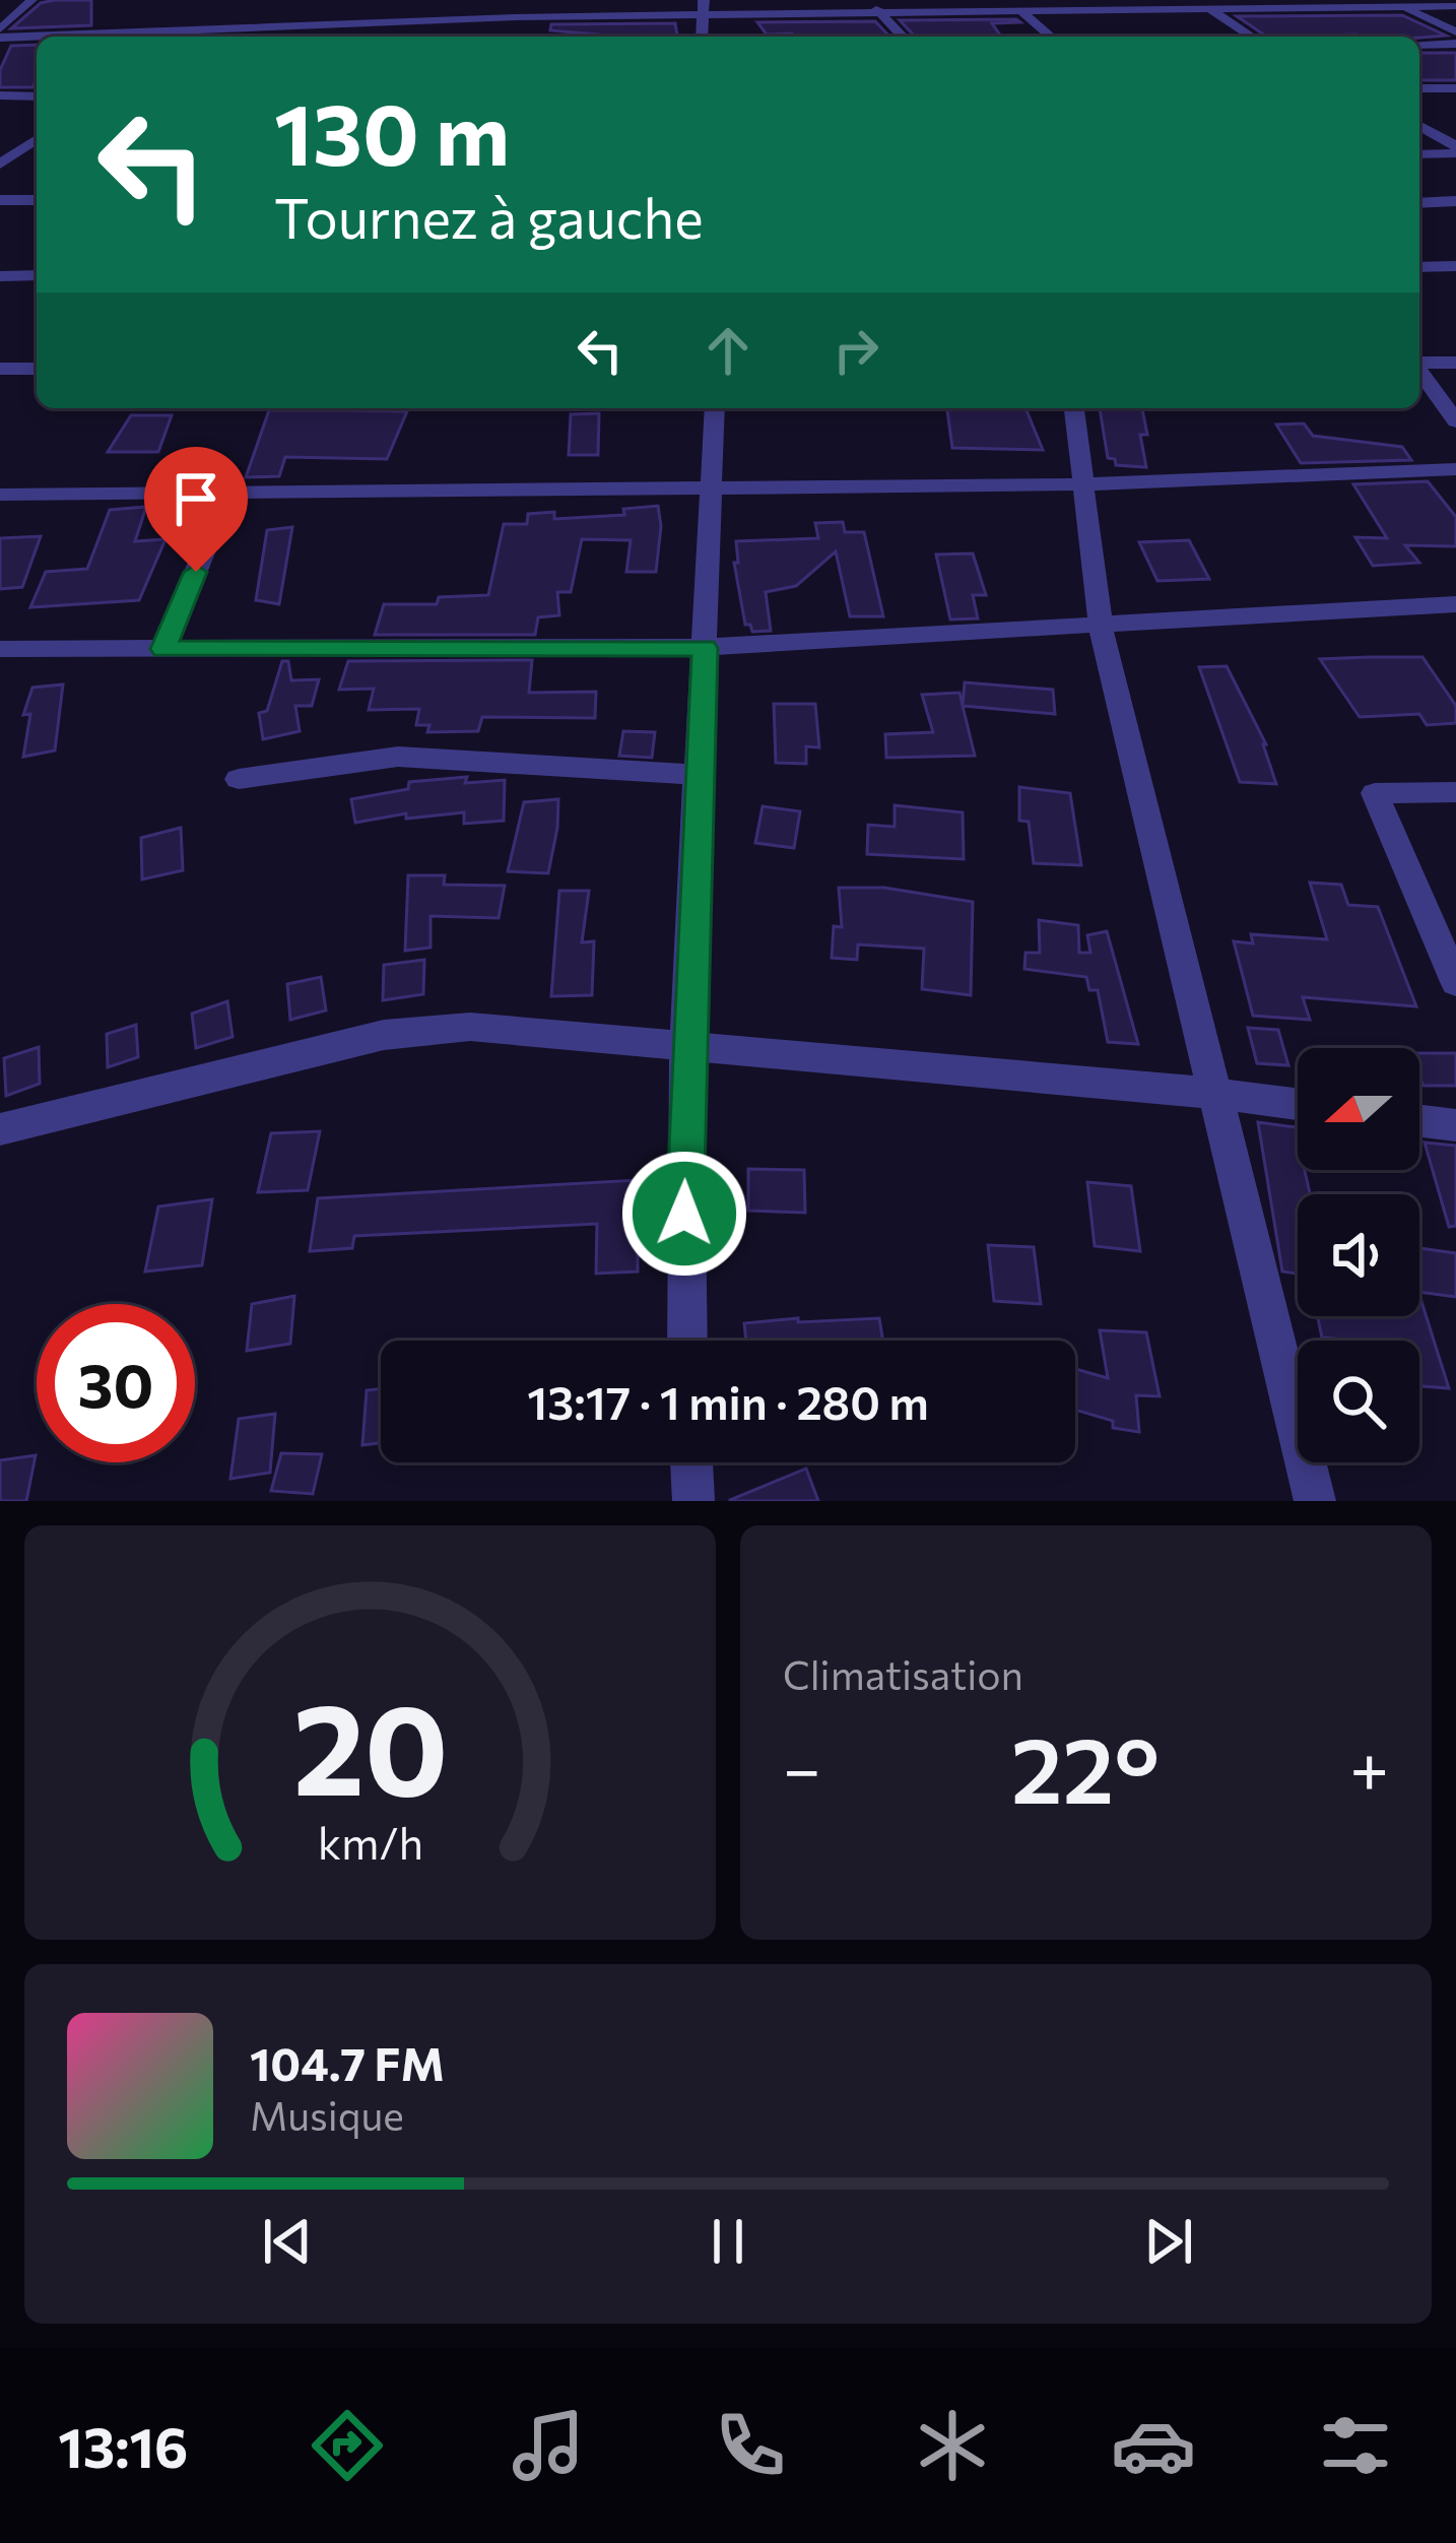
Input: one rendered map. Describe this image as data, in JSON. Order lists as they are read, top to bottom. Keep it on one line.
{"north":"left","page":{"turn":["130 m","Tournez à gauche"],"limit":"30","trip":"13:17 · 1 min · 280 m","tile":"Climatisation","heat":["−","22°","+"],"song":["104.7 FM","Musique"],"tabs":"13:16","gauge":["20","km/h"]}}
